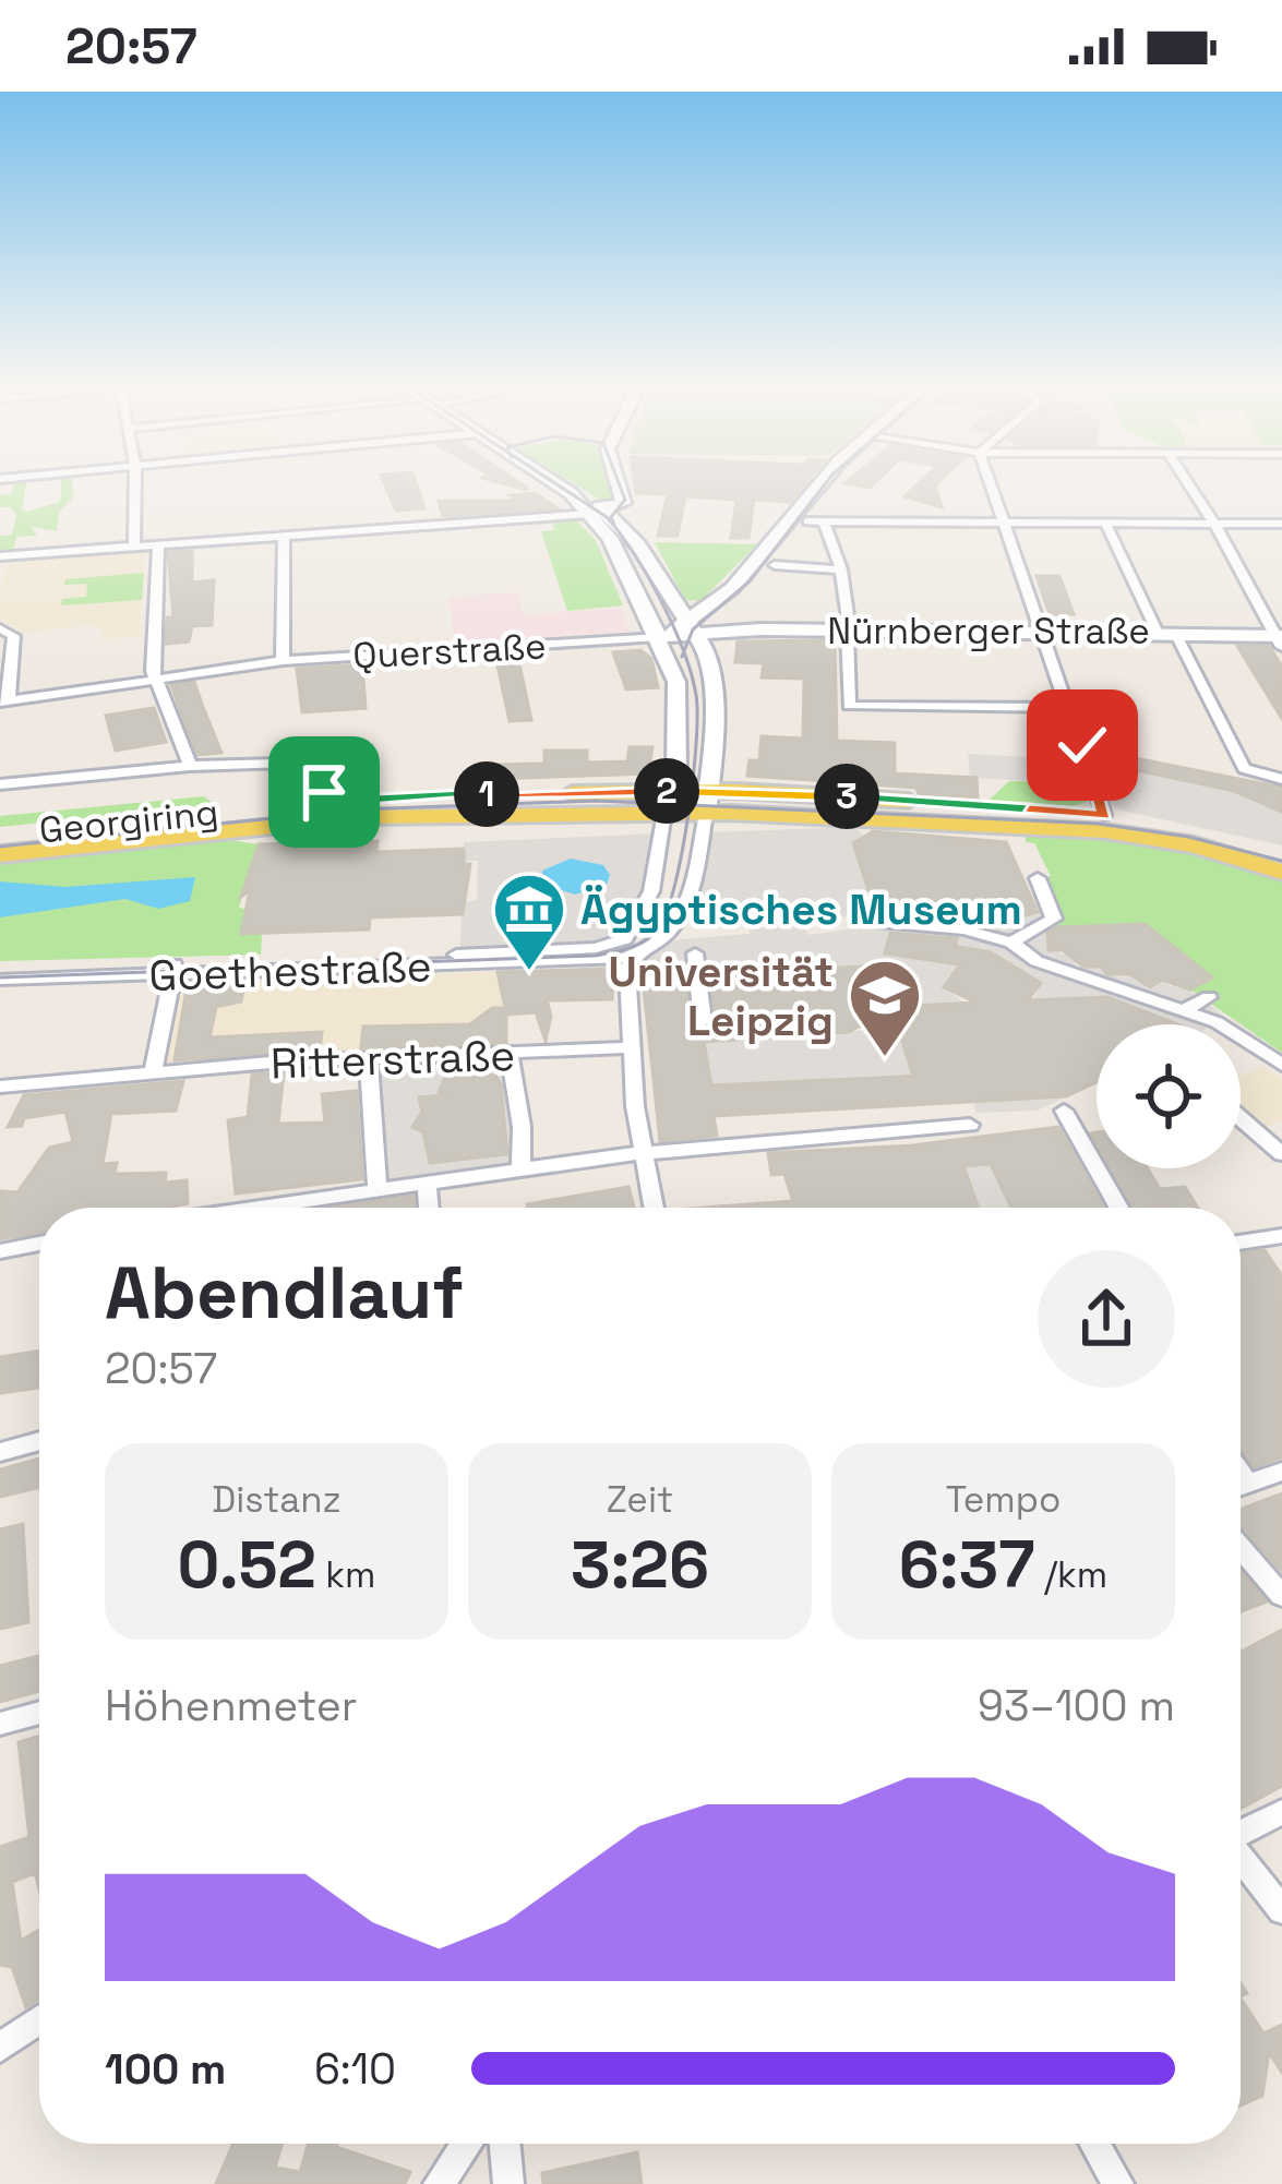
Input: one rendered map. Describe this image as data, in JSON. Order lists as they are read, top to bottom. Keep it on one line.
{"streets":{"main road":["Nürnberger Straße","Querstraße","Georgiring"],"street":["Goethestraße","Ritterstraße"]},"crossings":[["Nürnberger Straße","Querstraße"]],"places":{"museum":["Ägyptisches Museum"],"school or university":["Universität Leipzig"]},"page":{"status":"20:57","pins":["2","1","3"],"heading":["Abendlauf","20:57"],"stats":[["Distanz","0.52 km"],["Zeit","3:26"],["Tempo","6:37 /km"]],"chart":["Höhenmeter","93–100 m"],"list":[{"name":"100 m","note":"6:10"}]}}
